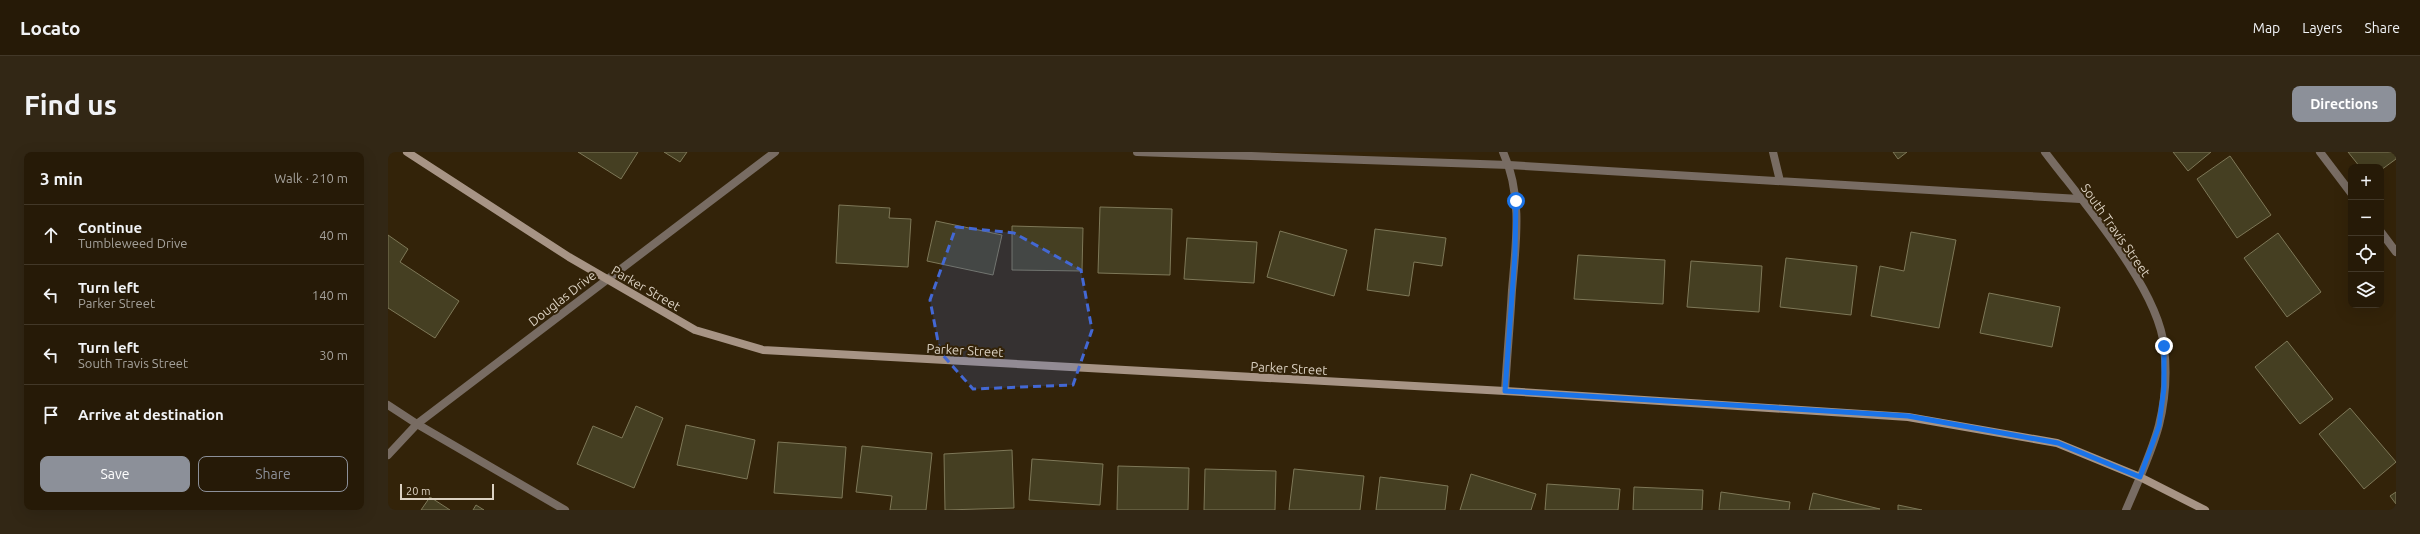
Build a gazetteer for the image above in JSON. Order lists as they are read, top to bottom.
{
  "streets": {
    "main road": ["Parker Street"],
    "street": ["South Travis Street", "Douglas Drive"]
  },
  "crossings": [
    ["South Travis Street", "Parker Street"],
    ["Parker Street", "Douglas Drive"]
  ],
  "scale_bar": "20 m",
  "page": {
    "header": "Locato",
    "nav": ["Map", "Layers", "Share"],
    "buttons": [
      "Directions",
      ["Save", "Share"]
    ],
    "title": "Find us",
    "heading": ["3 min", "Walk · 210 m"],
    "map_buttons": ["+", "−"],
    "list": [
      ["Continue", "Tumbleweed Drive", "40 m"],
      ["Turn left", "Parker Street", "140 m"],
      ["Turn left", "South Travis Street", "30 m"],
      "Arrive at destination"
    ],
    "scale": "20 m"
  }
}
